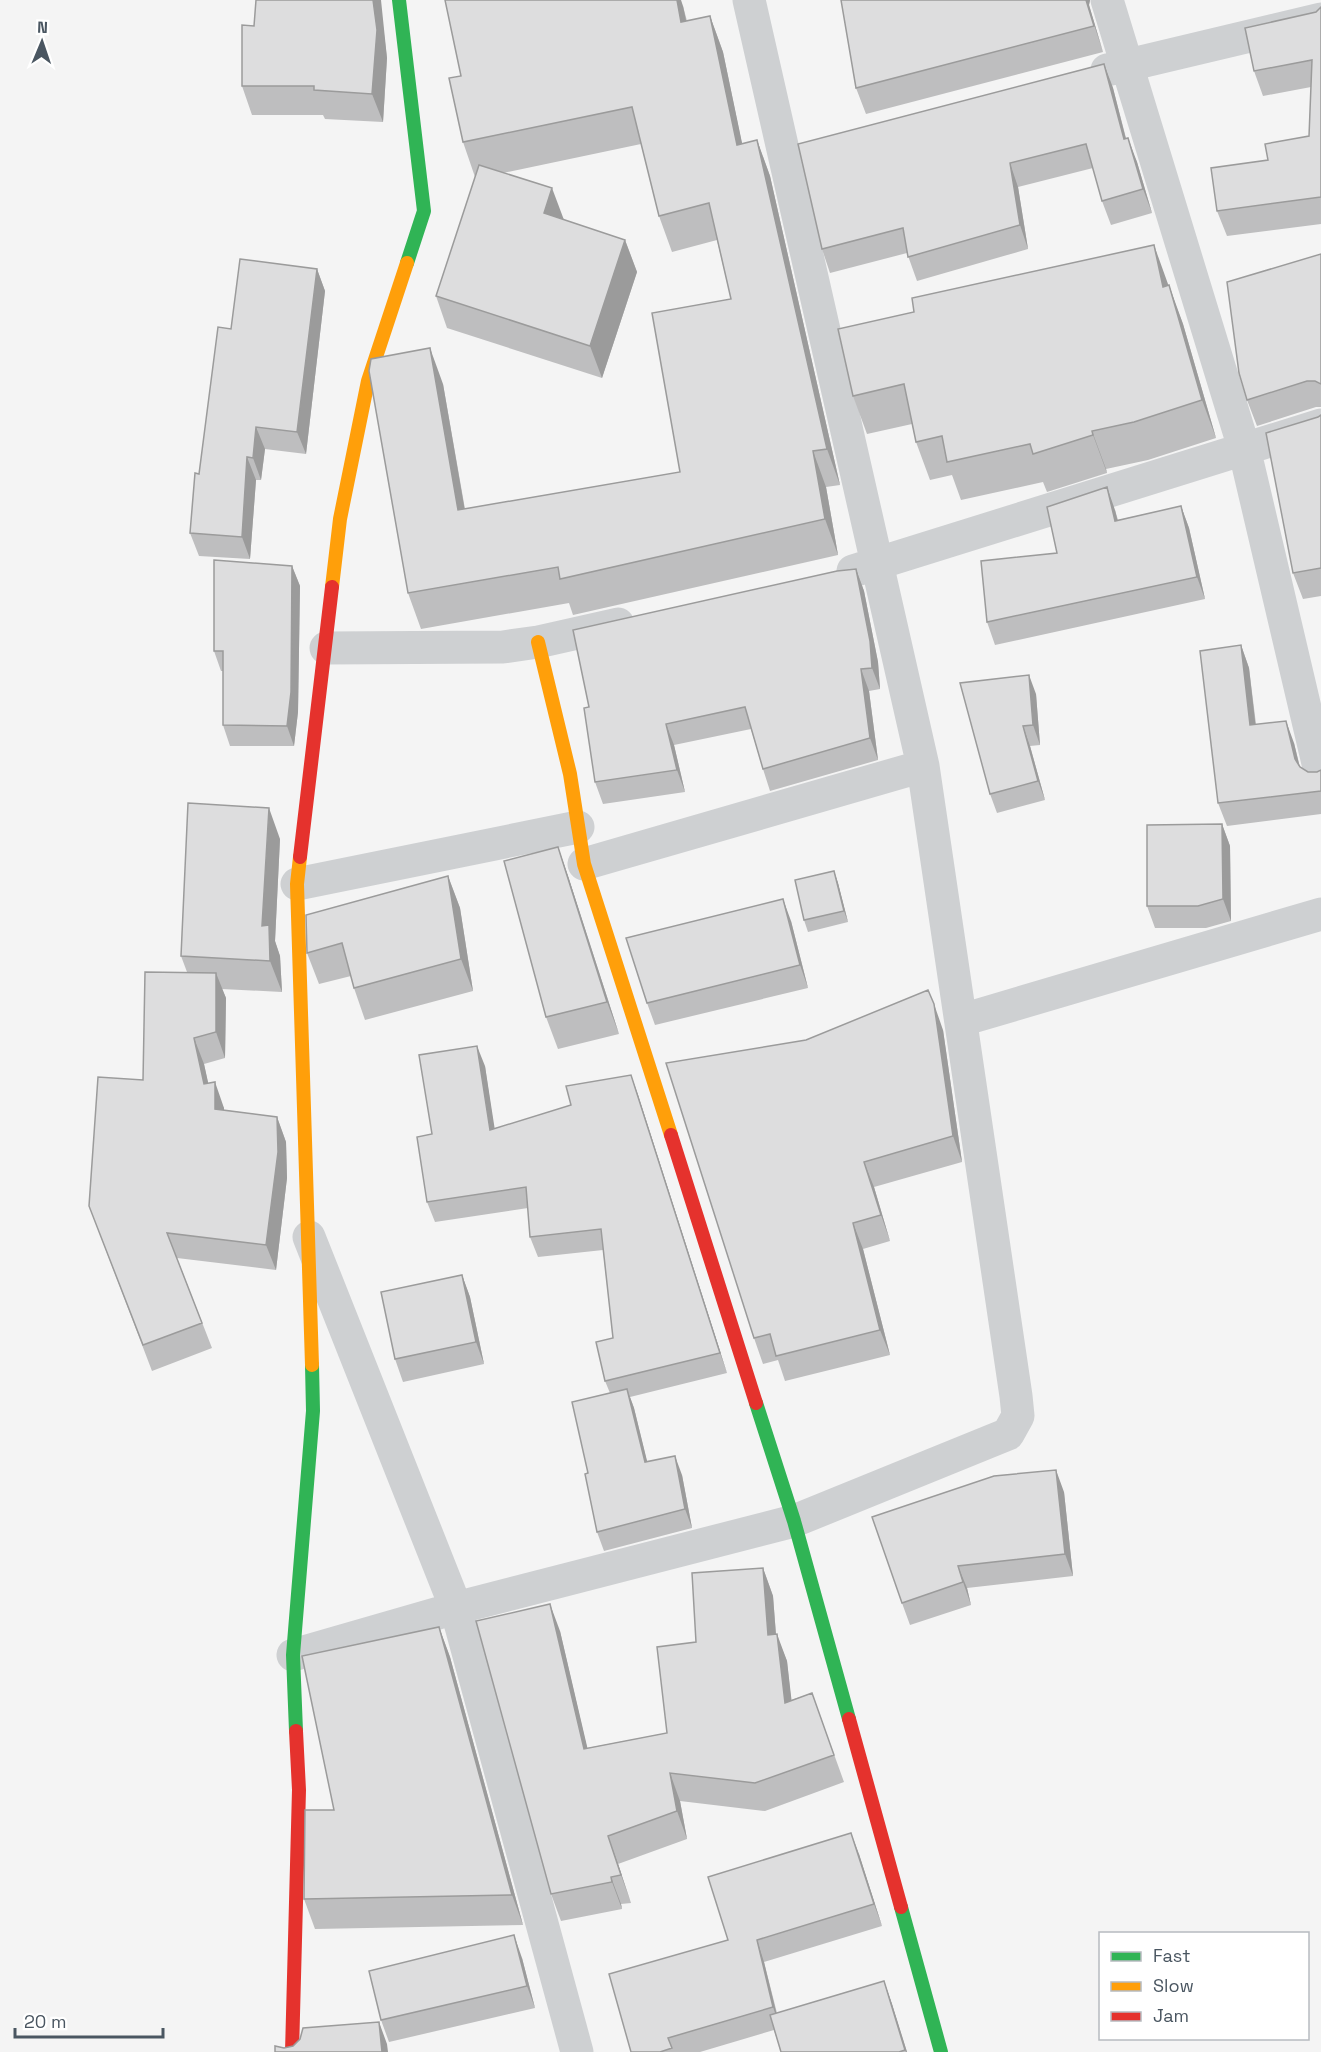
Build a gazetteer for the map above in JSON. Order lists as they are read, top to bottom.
{
  "legend": ["Fast", "Slow", "Jam"],
  "scale_bar": "20 m",
  "north": "top"
}
